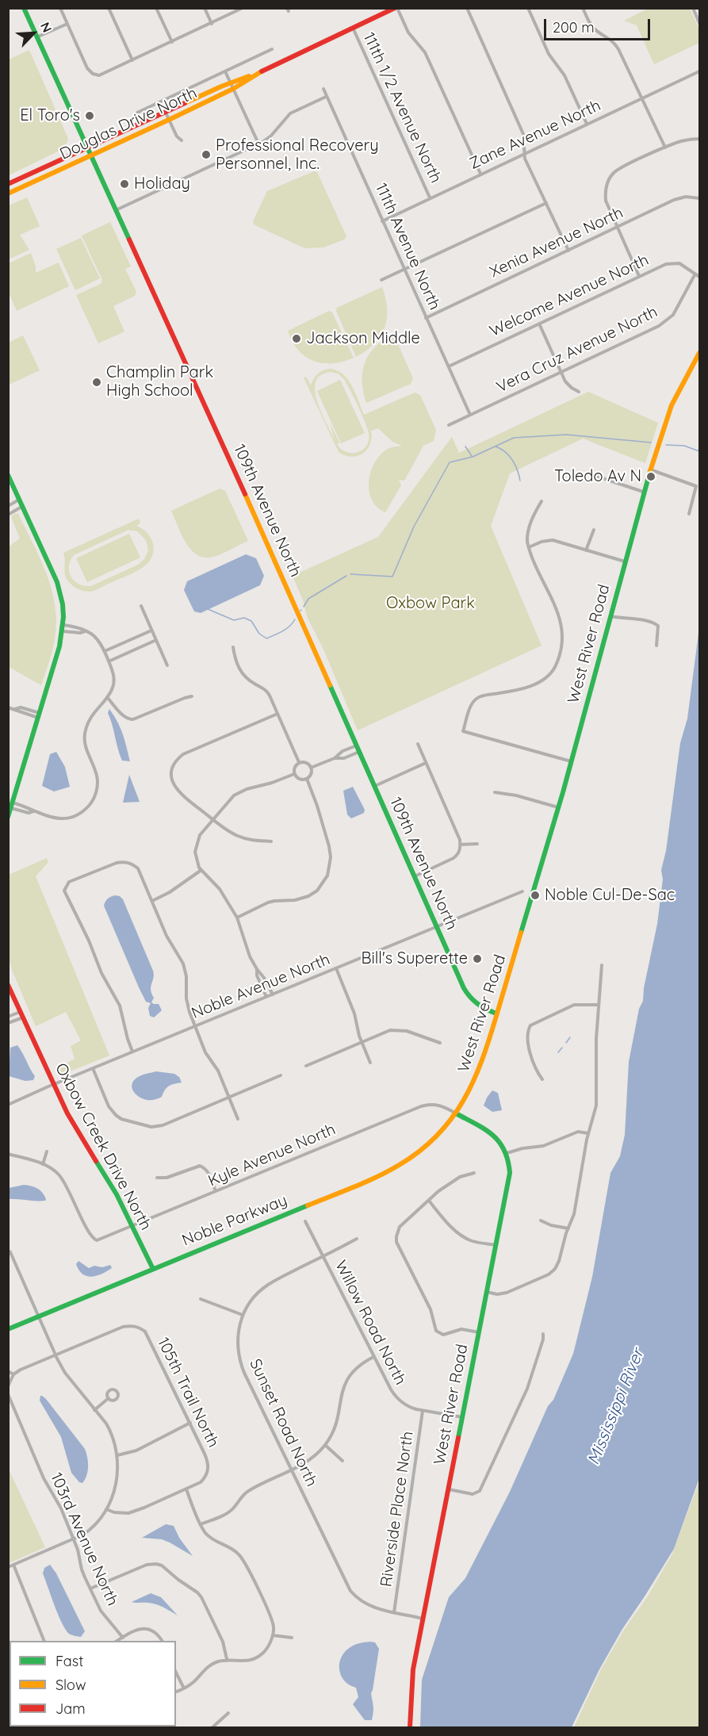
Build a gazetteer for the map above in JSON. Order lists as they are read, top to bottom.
{
  "streets": {
    "street": [
      "111th 1/2 Avenue North",
      "Douglas Drive North",
      "Zane Avenue North",
      "Xenia Avenue North",
      "111th Avenue North",
      "Welcome Avenue North",
      "Vera Cruz Avenue North",
      "109th Avenue North",
      "West River Road",
      "Noble Avenue North",
      "Oxbow Creek Drive North",
      "Kyle Avenue North",
      "Noble Parkway",
      "Willow Road North",
      "105th Trail North",
      "Sunset Road North",
      "Riverside Place North",
      "103rd Avenue North"
    ]
  },
  "crossings": [
    ["111th 1/2 Avenue North", "Douglas Drive North"],
    ["111th 1/2 Avenue North", "Zane Avenue North"],
    ["Douglas Drive North", "109th Avenue North"],
    ["Zane Avenue North", "111th Avenue North"],
    ["Xenia Avenue North", "111th Avenue North"],
    ["111th Avenue North", "Welcome Avenue North"],
    ["111th Avenue North", "Vera Cruz Avenue North"],
    ["Welcome Avenue North", "Vera Cruz Avenue North"],
    ["109th Avenue North", "West River Road"],
    ["109th Avenue North", "Noble Avenue North"],
    ["West River Road", "Kyle Avenue North"],
    ["West River Road", "Noble Parkway"],
    ["West River Road", "Willow Road North"],
    ["West River Road", "Sunset Road North"],
    ["Noble Avenue North", "Oxbow Creek Drive North"],
    ["Oxbow Creek Drive North", "Kyle Avenue North"],
    ["Oxbow Creek Drive North", "Noble Parkway"],
    ["Kyle Avenue North", "Noble Parkway"],
    ["Willow Road North", "Sunset Road North"],
    ["Willow Road North", "Riverside Place North"],
    ["Sunset Road North", "Riverside Place North"]
  ],
  "water": ["Mississippi River"],
  "parks": ["Oxbow Park"],
  "places": [
    "El Toro's",
    "Professional Recovery Personnel, Inc.",
    "Holiday",
    "Jackson Middle",
    "Champlin Park High School",
    "Toledo Av N",
    "Noble Cul-De-Sac",
    "Bill's Superette"
  ],
  "legend": ["Fast", "Slow", "Jam"],
  "scale_bar": "200 m",
  "north": "top right"
}
